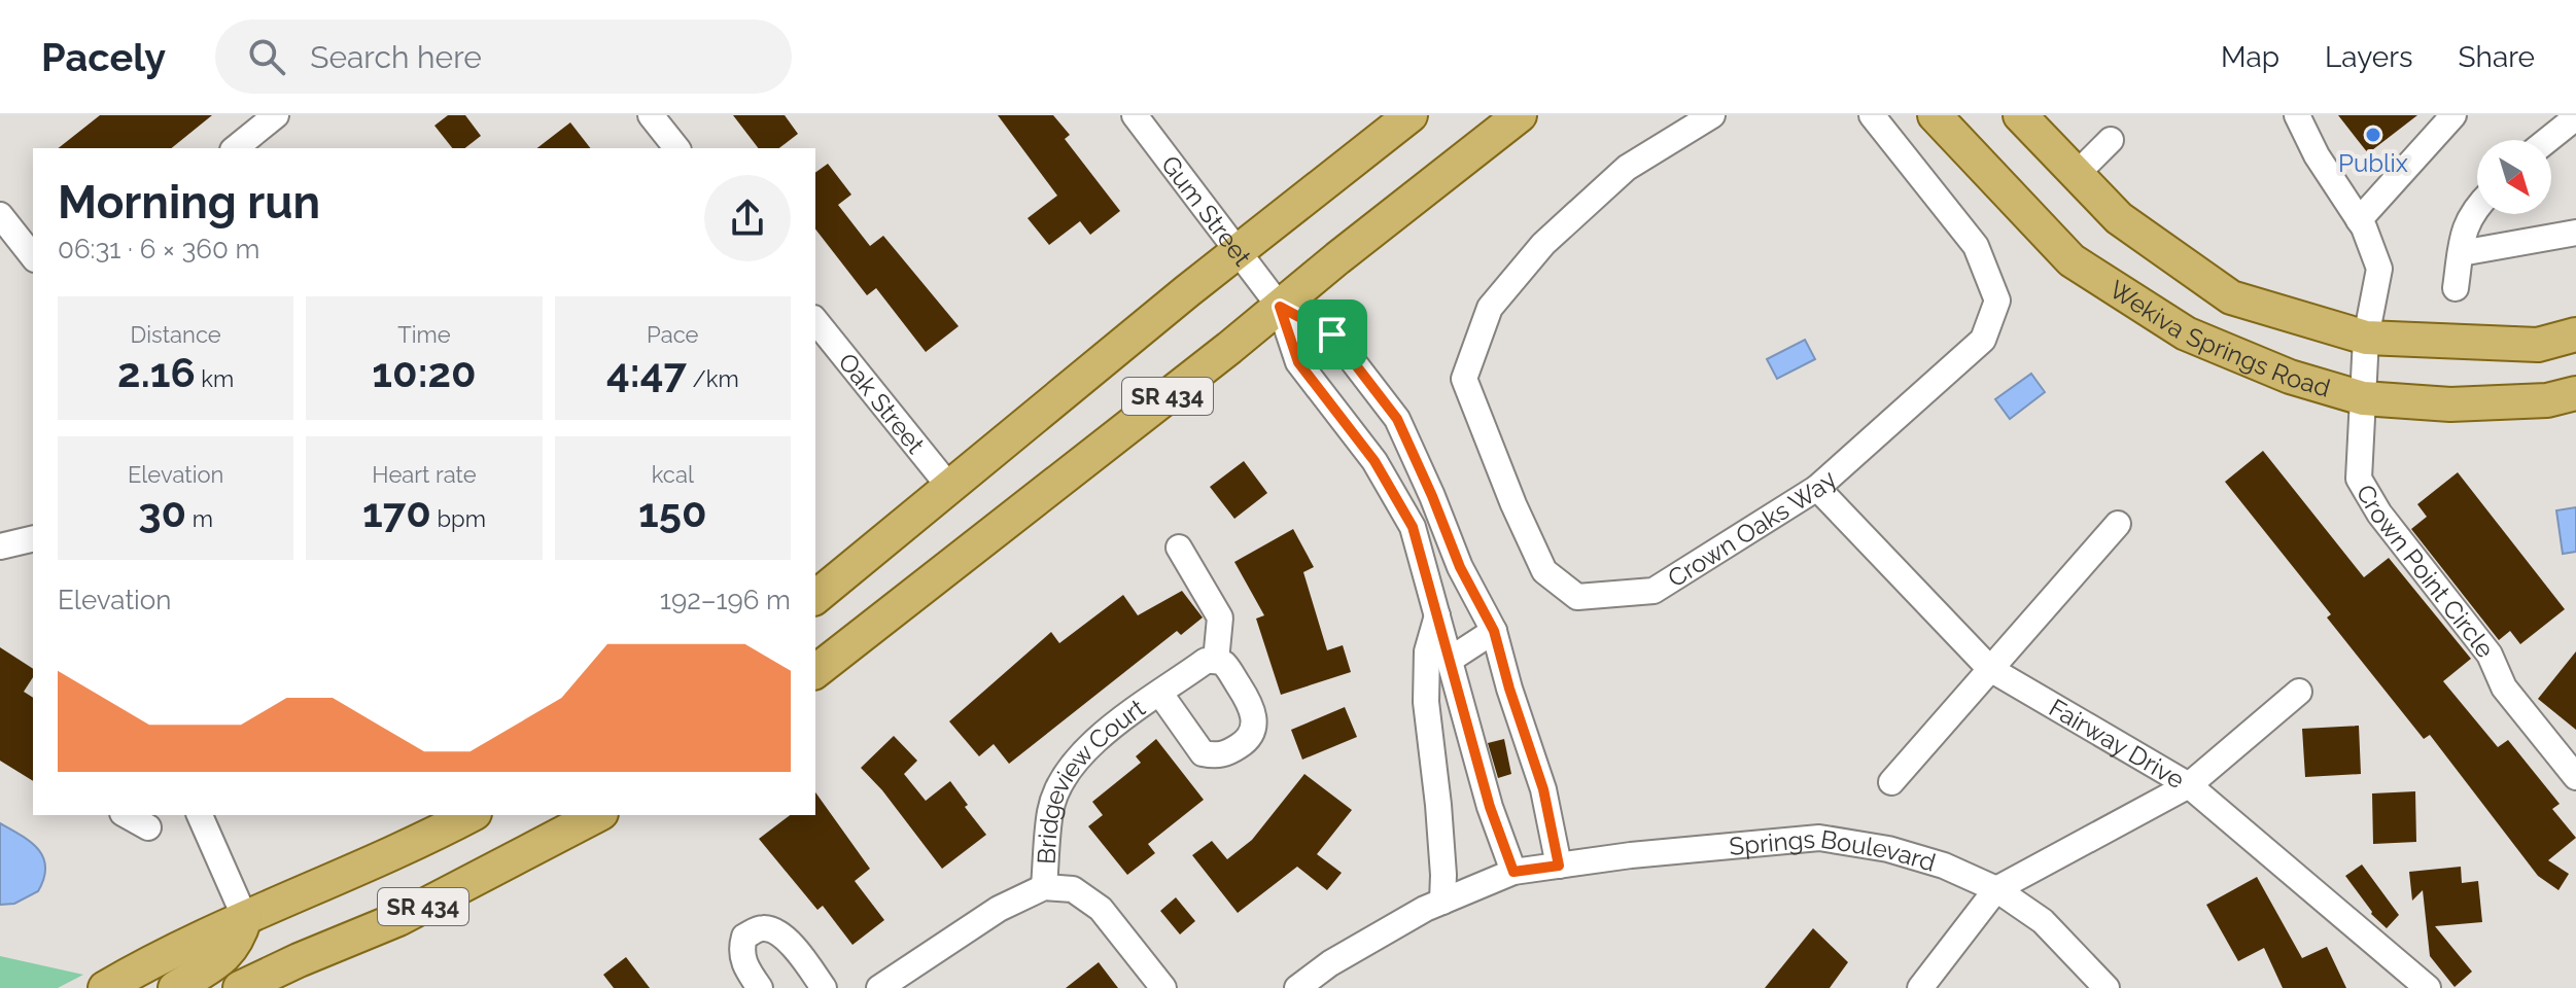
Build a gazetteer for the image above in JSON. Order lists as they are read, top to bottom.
{
  "streets": {
    "main road": ["Wekiva Springs Road", "SR 434"],
    "street": [
      "Gum Street",
      "Oak Street",
      "Crown Oaks Way",
      "Crown Point Circle",
      "Fairway Drive",
      "Bridgeview Court",
      "Springs Boulevard"
    ]
  },
  "crossings": [
    ["Gum Street", "SR 434"],
    ["Wekiva Springs Road", "Crown Point Circle"],
    ["SR 434", "Oak Street"],
    ["Crown Oaks Way", "Fairway Drive"]
  ],
  "places": ["Publix"],
  "north": "bottom right",
  "page": {
    "header": "Pacely",
    "search": "Search here",
    "nav": ["Map", "Layers", "Share"],
    "heading": ["Morning run", "06:31 · 6 × 360 m"],
    "stats": [
      ["Distance", "2.16 km"],
      ["Time", "10:20"],
      ["Pace", "4:47 /km"],
      ["Elevation", "30 m"],
      ["Heart rate", "170 bpm"],
      ["kcal", "150"]
    ],
    "chart": ["Elevation", "192–196 m"]
  }
}
